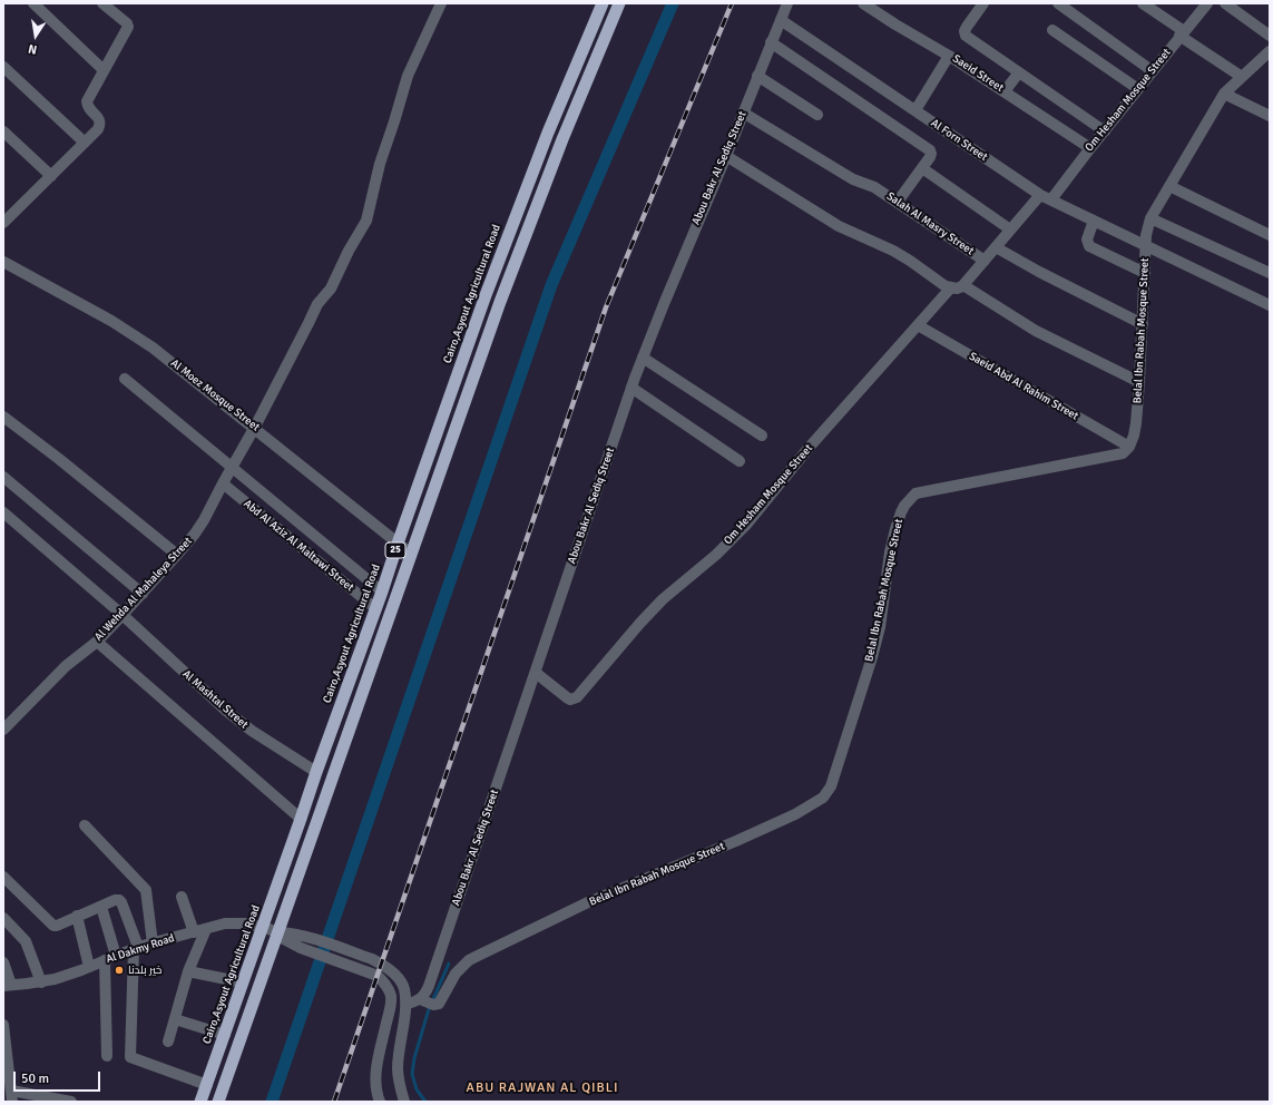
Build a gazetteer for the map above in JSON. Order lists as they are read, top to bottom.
{
  "streets": {
    "highway": ["Cairo,Asyout Agricultural Road", "25"],
    "street": [
      "Saeid Street",
      "Om Hesham Mosque Street",
      "Al Forn Street",
      "Abou Bakr Al Sediq Street",
      "Salah Al Masry Street",
      "Belal Ibn Rabah Mosque Street",
      "Saeid Abd Al Rahim Street",
      "Al Moez Mosque Street",
      "Abd Al Aziz Al Maltawi Street",
      "Al Wehda Al Mahaleya Street",
      "Al Mashtal Street",
      "Al Dakmy Road"
    ]
  },
  "crossings": [
    ["Saeid Street", "Om Hesham Mosque Street"],
    ["Om Hesham Mosque Street", "Al Forn Street"],
    ["Om Hesham Mosque Street", "Abou Bakr Al Sediq Street"],
    ["Om Hesham Mosque Street", "Salah Al Masry Street"],
    ["Om Hesham Mosque Street", "Saeid Abd Al Rahim Street"],
    ["Al Forn Street", "Abou Bakr Al Sediq Street"],
    ["Al Forn Street", "Belal Ibn Rabah Mosque Street"],
    ["Abou Bakr Al Sediq Street", "Salah Al Masry Street"],
    ["Abou Bakr Al Sediq Street", "Belal Ibn Rabah Mosque Street"],
    ["Cairo,Asyout Agricultural Road", "Al Moez Mosque Street"],
    ["Cairo,Asyout Agricultural Road", "Abd Al Aziz Al Maltawi Street"],
    ["Cairo,Asyout Agricultural Road", "Al Mashtal Street"],
    ["Cairo,Asyout Agricultural Road", "Al Dakmy Road"],
    ["Belal Ibn Rabah Mosque Street", "Saeid Abd Al Rahim Street"],
    ["Al Moez Mosque Street", "25"],
    ["Al Moez Mosque Street", "Al Wehda Al Mahaleya Street"],
    ["Abd Al Aziz Al Maltawi Street", "Al Wehda Al Mahaleya Street"],
    ["25", "Al Dakmy Road"],
    ["Al Wehda Al Mahaleya Street", "Al Mashtal Street"]
  ],
  "districts": ["ABU RAJWAN AL QIBLI"],
  "places": ["خير بلدنا"],
  "scale_bar": "50 m",
  "north": "bottom"
}
